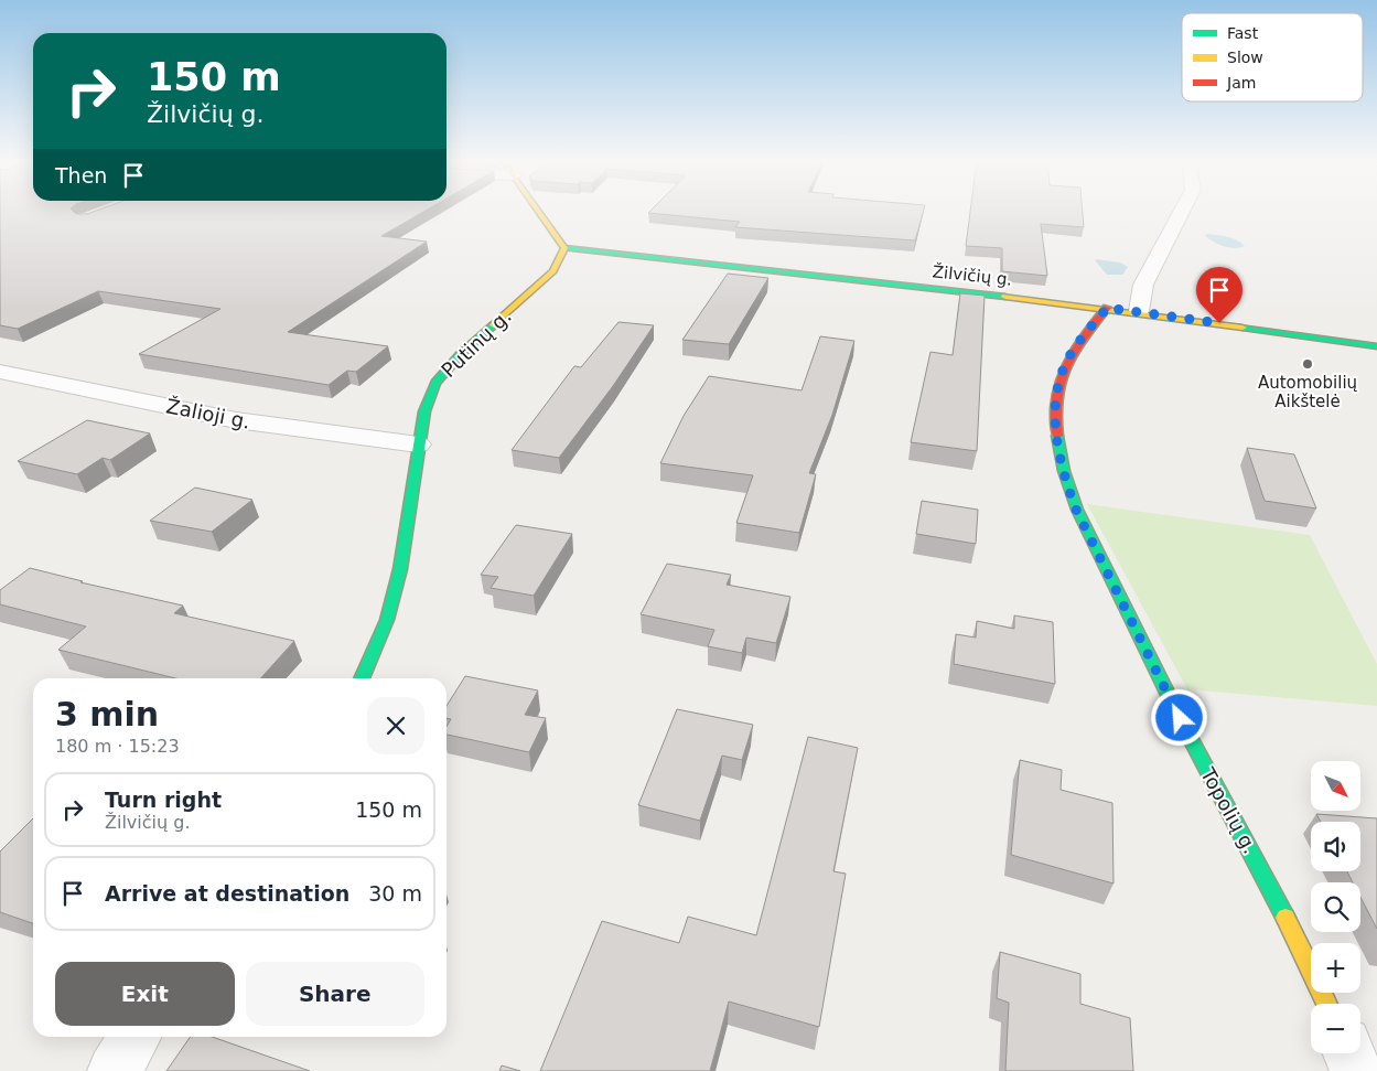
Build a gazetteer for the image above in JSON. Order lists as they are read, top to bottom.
{
  "streets": {
    "street": [
      "Žilvičių g.",
      "Putinų g.",
      "Žalioji g.",
      "Topolių g."
    ]
  },
  "crossings": [
    ["Žilvičių g.", "Putinų g."],
    ["Žilvičių g.", "Topolių g."],
    ["Putinų g.", "Žalioji g."]
  ],
  "places": ["Automobilių Aikštelė"],
  "legend": ["Fast", "Slow", "Jam"],
  "north": "bottom right",
  "page": {
    "turn": ["150 m", "Žilvičių g."],
    "then": "Then",
    "heading": ["3 min", "180 m · 15:23"],
    "map_buttons": ["+", "−"],
    "list": [
      {
        "name": "Turn right",
        "note": "Žilvičių g.",
        "value": "150 m"
      },
      {
        "name": "Arrive at destination",
        "value": "30 m"
      }
    ],
    "buttons": ["Exit", "Share"]
  }
}
